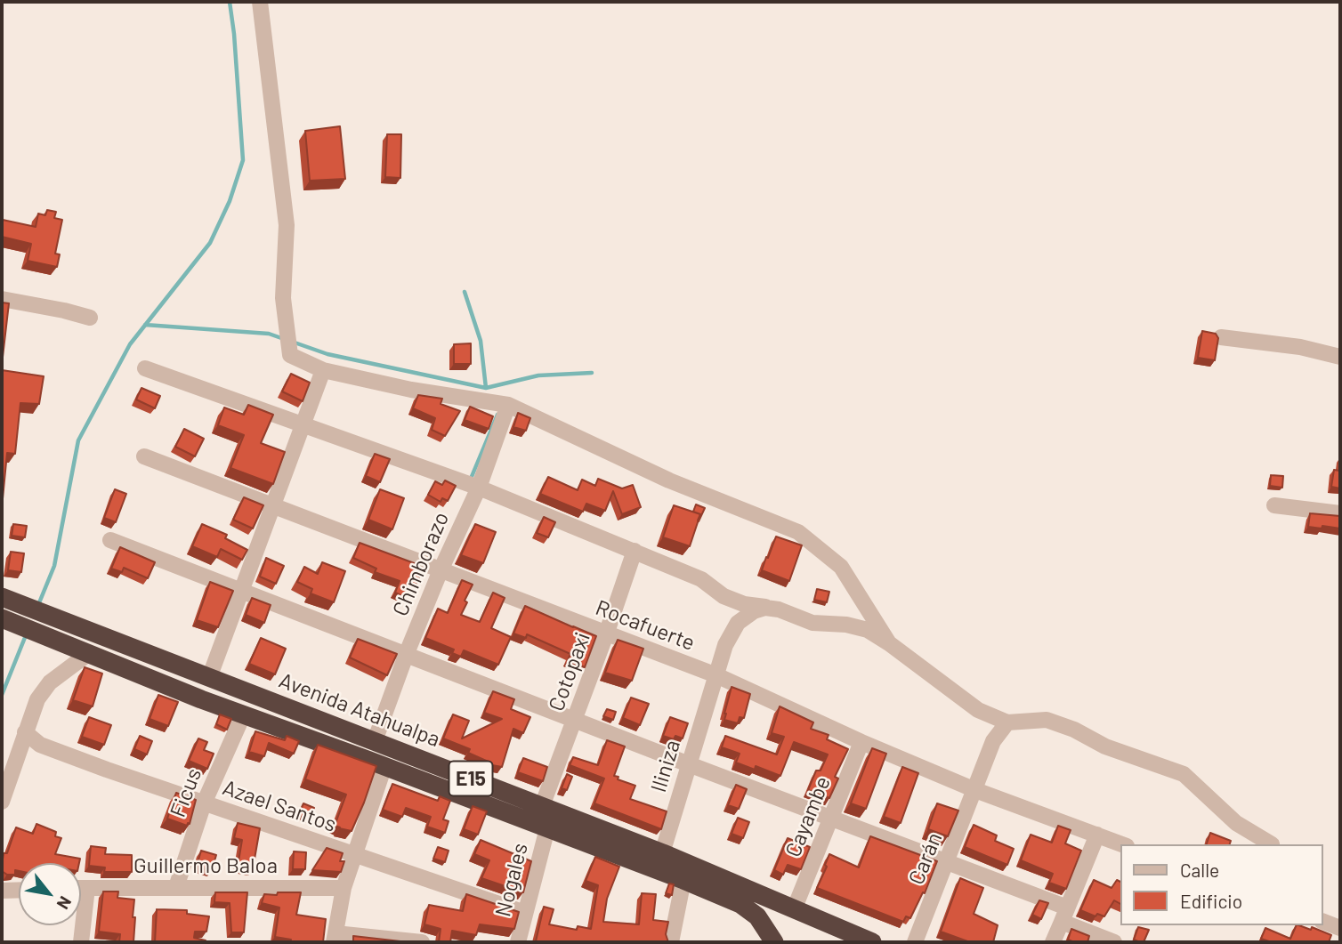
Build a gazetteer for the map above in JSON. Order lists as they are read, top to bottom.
{
  "streets": {
    "highway": ["Avenida Atahualpa", "E15"],
    "street": [
      "Chimborazo",
      "Rocafuerte",
      "Cotopaxi",
      "Iliniza",
      "Ficus",
      "Azael Santos",
      "Cayambe",
      "Carán",
      "Guillermo Baloa",
      "Nogales"
    ]
  },
  "crossings": [
    ["Chimborazo", "Rocafuerte"],
    ["Chimborazo", "Avenida Atahualpa"],
    ["Rocafuerte", "Cotopaxi"],
    ["Rocafuerte", "Iliniza"],
    ["Rocafuerte", "Cayambe"],
    ["Rocafuerte", "Carán"],
    ["Cotopaxi", "Avenida Atahualpa"],
    ["Avenida Atahualpa", "Iliniza"],
    ["Avenida Atahualpa", "Ficus"],
    ["Avenida Atahualpa", "Cayambe"],
    ["Avenida Atahualpa", "Nogales"],
    ["Ficus", "Azael Santos"],
    ["Ficus", "Guillermo Baloa"],
    ["Azael Santos", "Nogales"]
  ],
  "legend": ["Calle", "Edificio"],
  "north": "bottom right"
}
